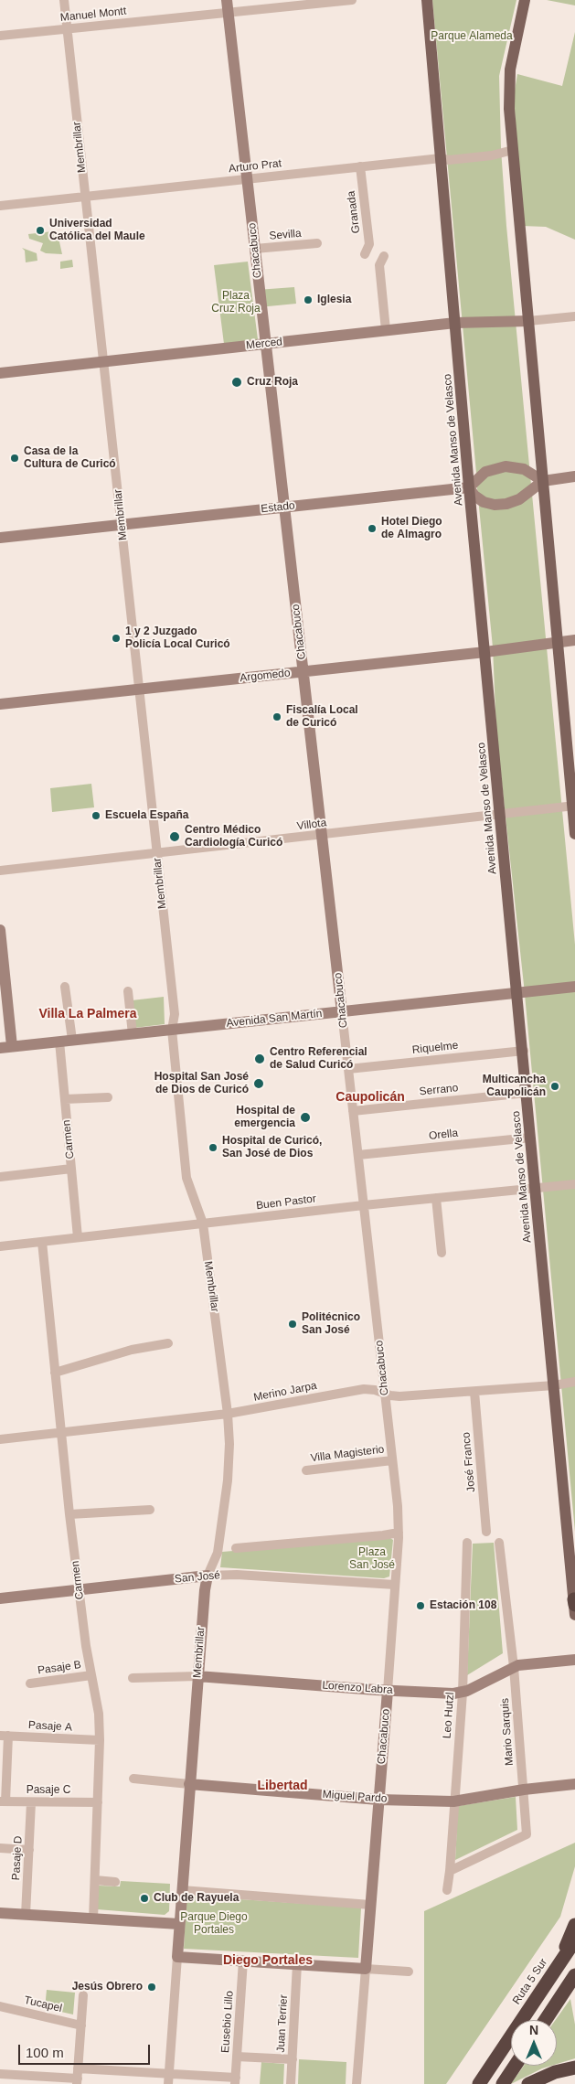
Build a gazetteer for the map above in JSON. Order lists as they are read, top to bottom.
{
  "streets": {
    "highway": ["Ruta 5 Sur"],
    "main road": ["Avenida Manso de Velasco"],
    "street": [
      "Manuel Montt",
      "Membrillar",
      "Arturo Prat",
      "Granada",
      "Sevilla",
      "Chacabuco",
      "Merced",
      "Estado",
      "Argomedo",
      "Villota",
      "Avenida San Martín",
      "Riquelme",
      "Serrano",
      "Orella",
      "Carmen",
      "Buen Pastor",
      "Merino Jarpa",
      "Villa Magisterio",
      "José Franco",
      "San José",
      "Pasaje B",
      "Lorenzo Labra",
      "Leo Hutzl",
      "Pasaje A",
      "Mario Sarquis",
      "Pasaje C",
      "Miguel Pardo",
      "Pasaje D",
      "Tucapel",
      "Eusebio Lillo",
      "Juan Terrier"
    ]
  },
  "crossings": [
    ["Manuel Montt", "Membrillar"],
    ["Manuel Montt", "Chacabuco"],
    ["Membrillar", "Arturo Prat"],
    ["Membrillar", "Merced"],
    ["Membrillar", "Estado"],
    ["Membrillar", "Argomedo"],
    ["Membrillar", "Villota"],
    ["Membrillar", "Avenida San Martín"],
    ["Membrillar", "Buen Pastor"],
    ["Membrillar", "Merino Jarpa"],
    ["Membrillar", "San José"],
    ["Membrillar", "Lorenzo Labra"],
    ["Membrillar", "Miguel Pardo"],
    ["Arturo Prat", "Granada"],
    ["Arturo Prat", "Chacabuco"],
    ["Arturo Prat", "Avenida Manso de Velasco"],
    ["Sevilla", "Chacabuco"],
    ["Chacabuco", "Merced"],
    ["Chacabuco", "Estado"],
    ["Chacabuco", "Argomedo"],
    ["Chacabuco", "Villota"],
    ["Chacabuco", "Avenida San Martín"],
    ["Chacabuco", "Riquelme"],
    ["Chacabuco", "Serrano"],
    ["Chacabuco", "Orella"],
    ["Chacabuco", "Buen Pastor"],
    ["Chacabuco", "Merino Jarpa"],
    ["Chacabuco", "Villa Magisterio"],
    ["Chacabuco", "San José"],
    ["Chacabuco", "Lorenzo Labra"],
    ["Chacabuco", "Miguel Pardo"],
    ["Merced", "Avenida Manso de Velasco"],
    ["Avenida Manso de Velasco", "Estado"],
    ["Avenida Manso de Velasco", "Argomedo"],
    ["Avenida Manso de Velasco", "Villota"],
    ["Avenida Manso de Velasco", "Avenida San Martín"],
    ["Avenida Manso de Velasco", "Riquelme"],
    ["Avenida Manso de Velasco", "Serrano"],
    ["Avenida Manso de Velasco", "Orella"],
    ["Avenida Manso de Velasco", "Buen Pastor"],
    ["Avenida Manso de Velasco", "Merino Jarpa"],
    ["Avenida San Martín", "Carmen"],
    ["Carmen", "Buen Pastor"],
    ["Carmen", "Merino Jarpa"],
    ["Carmen", "San José"],
    ["Carmen", "Pasaje B"],
    ["Carmen", "Pasaje A"],
    ["Carmen", "Pasaje C"],
    ["Merino Jarpa", "José Franco"],
    ["Lorenzo Labra", "Leo Hutzl"],
    ["Lorenzo Labra", "Mario Sarquis"],
    ["Leo Hutzl", "Mario Sarquis"],
    ["Leo Hutzl", "Miguel Pardo"],
    ["Mario Sarquis", "Miguel Pardo"],
    ["Pasaje C", "Pasaje D"]
  ],
  "districts": [
    "Villa La Palmera",
    "Caupolicán",
    "Libertad",
    "Diego Portales"
  ],
  "parks": [
    "Parque Alameda",
    "Plaza Cruz Roja",
    "Plaza San José",
    "Parque Diego Portales"
  ],
  "places": [
    "Universidad Católica del Maule",
    "Iglesia",
    "Cruz Roja",
    "Casa de la Cultura de Curicó",
    "Hotel Diego de Almagro",
    "1 y 2 Juzgado Policía Local Curicó",
    "Fiscalía Local de Curicó",
    "Escuela España",
    "Centro Médico Cardiología Curicó",
    "Centro Referencial de Salud Curicó",
    "Hospital San José de Dios de Curicó",
    "Multicancha Caupolicán",
    "Hospital de emergencia",
    "Hospital de Curicó, San José de Dios",
    "Politécnico San José",
    "Estación 108",
    "Club de Rayuela",
    "Jesús Obrero"
  ],
  "scale_bar": "100 m",
  "north": "top"
}
